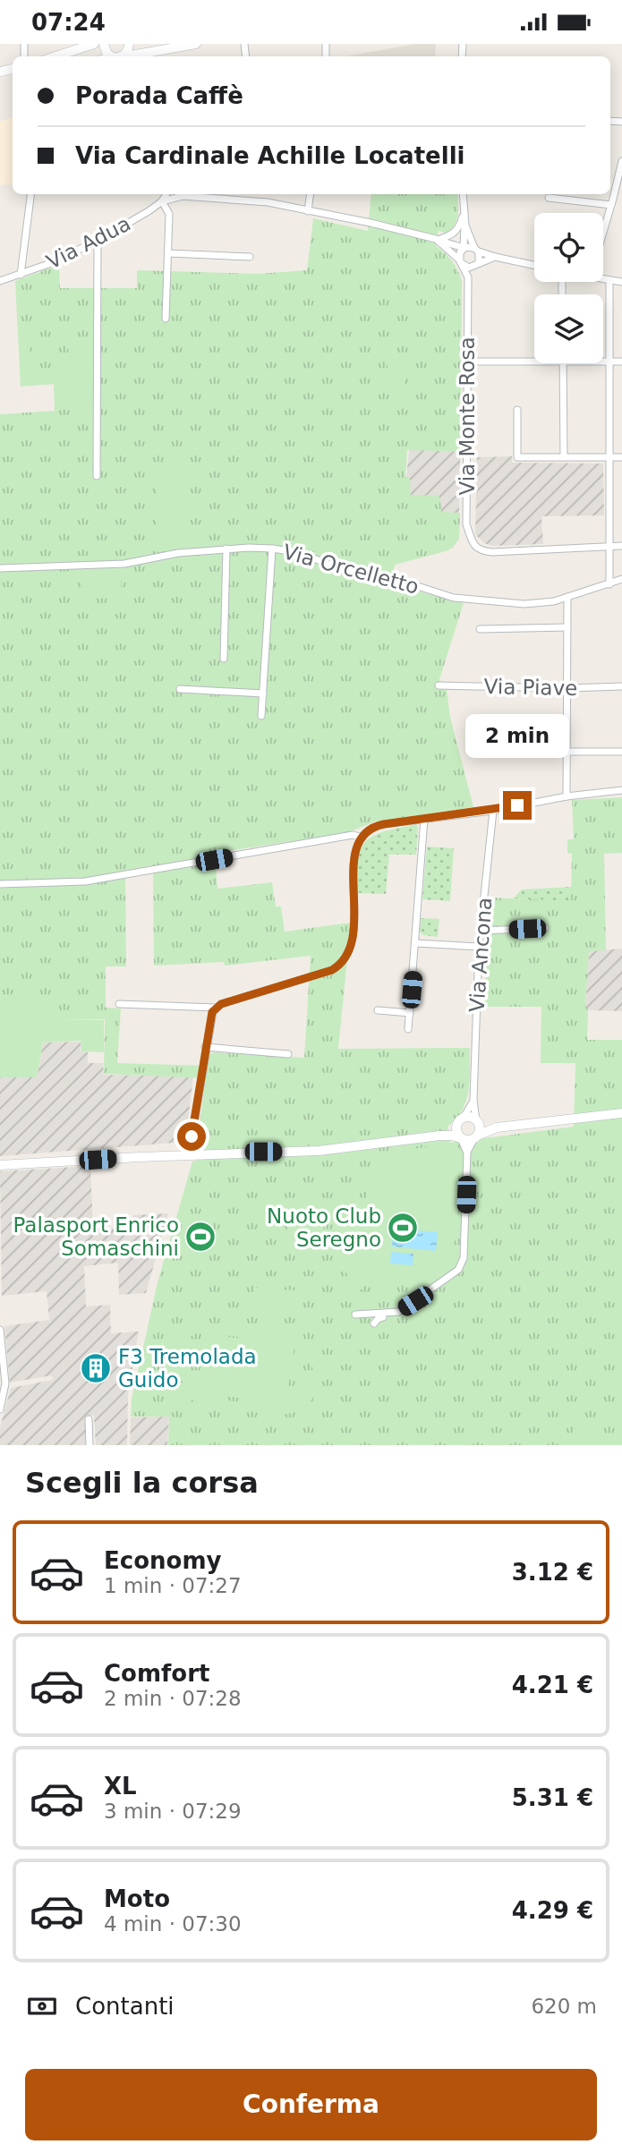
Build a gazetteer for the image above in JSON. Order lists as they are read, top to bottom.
{
  "streets": {
    "street": [
      "Via Adua",
      "Via Monte Rosa",
      "Via Orcelletto",
      "Via Piave",
      "Via Ancona"
    ]
  },
  "places": {
    "sports": ["Nuoto Club Seregno", "Palasport Enrico Somaschini"],
    "building": ["F3 Tremolada Guido"]
  },
  "page": {
    "status": "07:24",
    "banner": ["Porada Caffè", "Via Cardinale Achille Locatelli"],
    "bubble": "2 min",
    "heading": "Scegli la corsa",
    "list": [
      {
        "name": "Economy",
        "note": "1 min · 07:27",
        "value": "3.12 €"
      },
      {
        "name": "Comfort",
        "note": "2 min · 07:28",
        "value": "4.21 €"
      },
      {
        "name": "XL",
        "note": "3 min · 07:29",
        "value": "5.31 €"
      },
      {
        "name": "Moto",
        "note": "4 min · 07:30",
        "value": "4.29 €"
      }
    ],
    "pay": ["Contanti", "620 m"],
    "buttons": "Conferma"
  }
}
